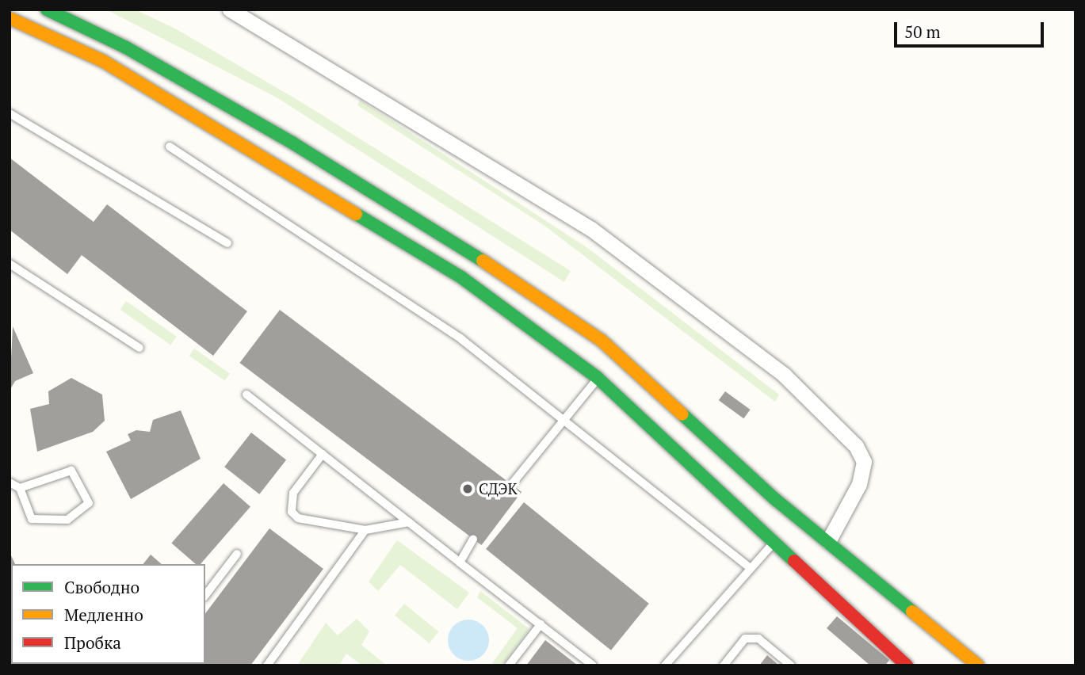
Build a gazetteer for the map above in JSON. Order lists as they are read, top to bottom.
{
  "places": ["СДЭК"],
  "legend": ["Свободно", "Медленно", "Пробка"],
  "scale_bar": "50 m"
}
